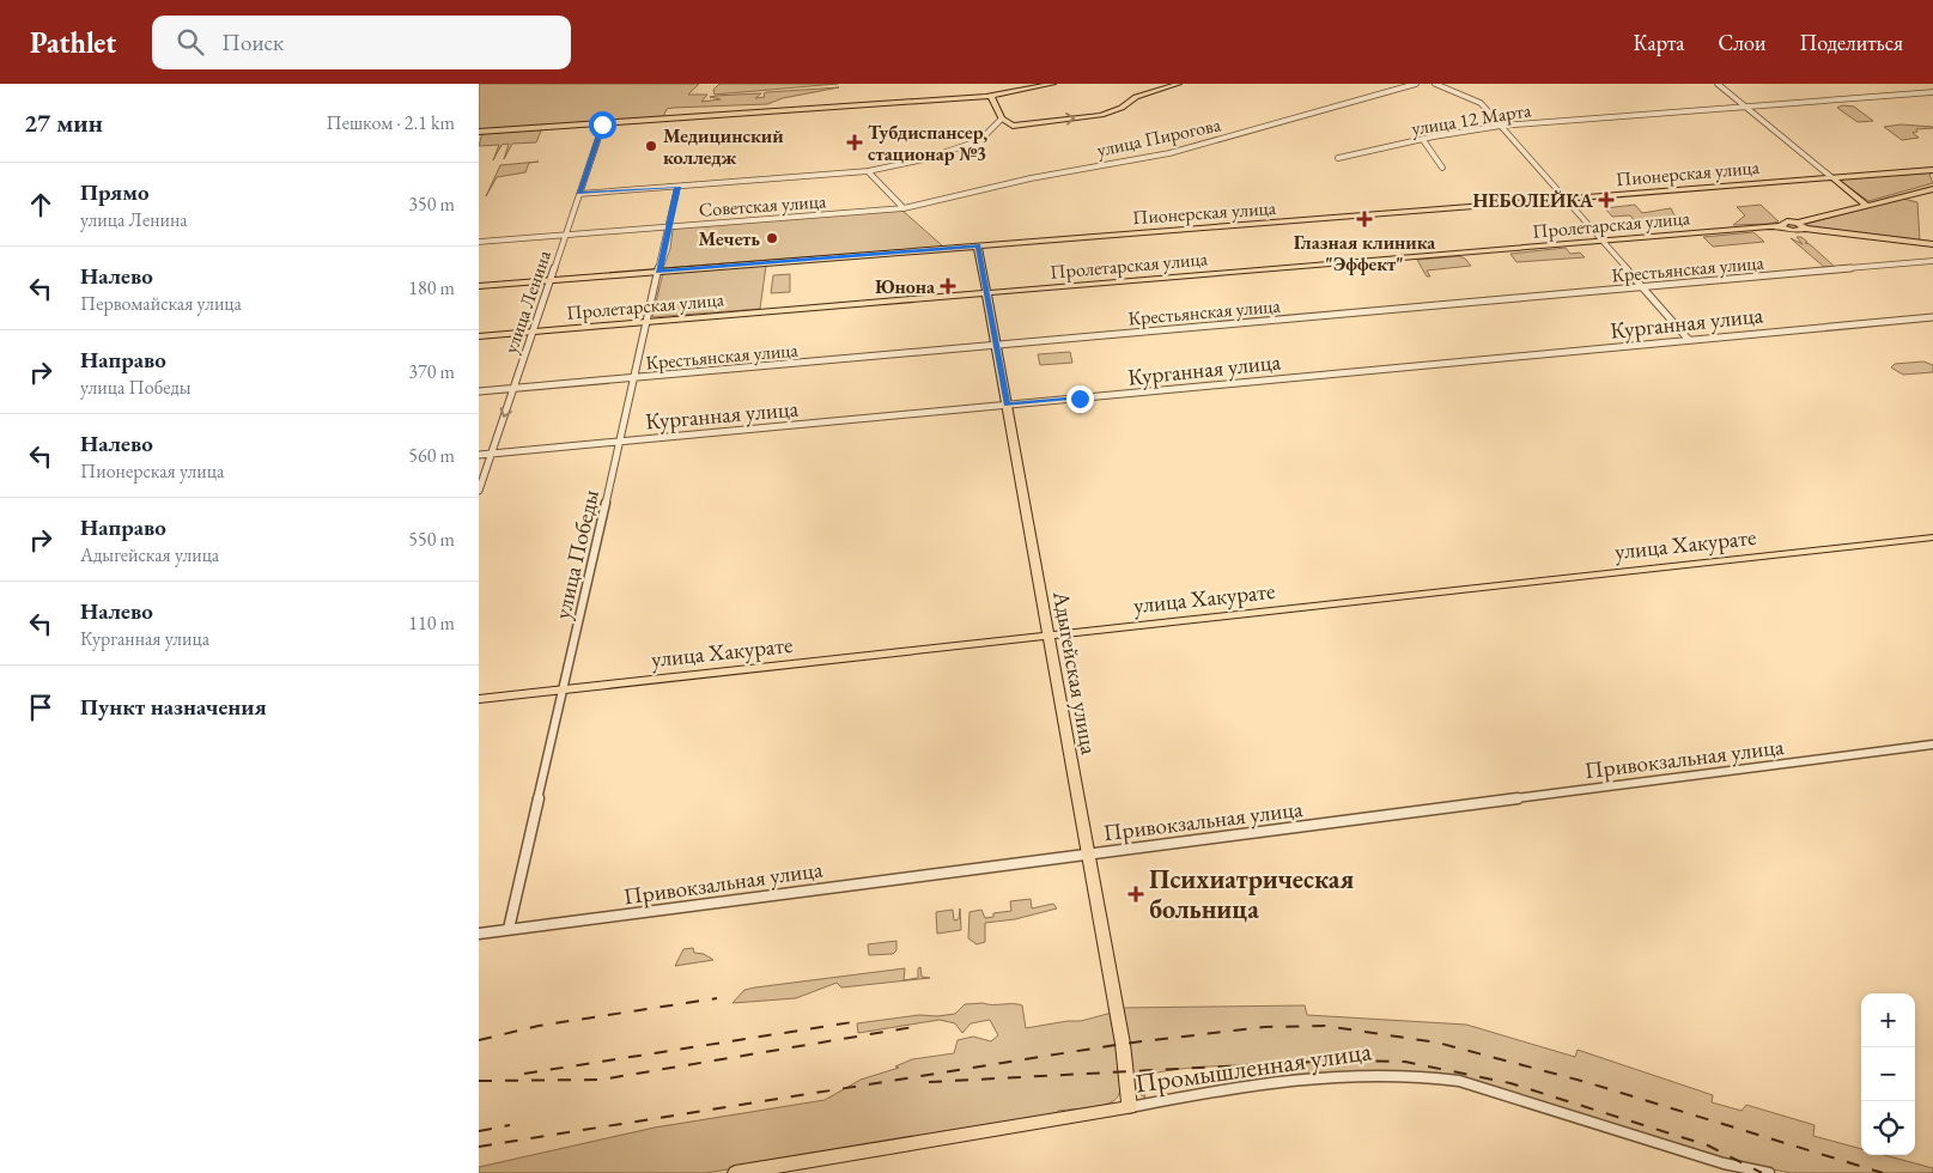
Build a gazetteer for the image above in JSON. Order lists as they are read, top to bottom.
{
  "streets": {
    "main road": [
      "Пионерская улица",
      "Пролетарская улица",
      "улица Хакурате",
      "Адыгейская улица",
      "Промышленная улица"
    ],
    "street": [
      "улица 12 Марта",
      "улица Пирогова",
      "Советская улица",
      "Крестьянская улица",
      "улица Ленина",
      "Курганная улица",
      "улица Победы",
      "Привокзальная улица"
    ]
  },
  "crossings": [
    ["улица Пирогова", "Советская улица"],
    ["Пионерская улица", "улица Ленина"],
    ["Пионерская улица", "улица Победы"],
    ["Пионерская улица", "Адыгейская улица"],
    ["Советская улица", "улица Ленина"],
    ["Советская улица", "улица Победы"],
    ["Пролетарская улица", "улица Ленина"],
    ["Пролетарская улица", "улица Победы"],
    ["Пролетарская улица", "Адыгейская улица"],
    ["Крестьянская улица", "улица Ленина"],
    ["Крестьянская улица", "улица Победы"],
    ["Крестьянская улица", "Адыгейская улица"],
    ["улица Ленина", "Курганная улица"],
    ["Курганная улица", "улица Победы"],
    ["Курганная улица", "Адыгейская улица"],
    ["улица Хакурате", "улица Победы"],
    ["улица Хакурате", "Адыгейская улица"],
    ["улица Победы", "Привокзальная улица"],
    ["Адыгейская улица", "Привокзальная улица"],
    ["Адыгейская улица", "Промышленная улица"]
  ],
  "places": {
    "health": [
      "Тубдиспансер, стационар №3",
      "НЕБОЛЕЙКА",
      "Глазная клиника \"Эффект\"",
      "Юнона",
      "Психиатрическая больница"
    ],
    "other": ["Медицинский колледж", "Мечеть"]
  },
  "page": {
    "header": "Pathlet",
    "search": "Поиск",
    "nav": ["Карта", "Слои", "Поделиться"],
    "heading": ["27 мин", "Пешком · 2.1 km"],
    "list": [
      ["Прямо", "улица Ленина", "350 m"],
      ["Налево", "Первомайская улица", "180 m"],
      ["Направо", "улица Победы", "370 m"],
      ["Налево", "Пионерская улица", "560 m"],
      ["Направо", "Адыгейская улица", "550 m"],
      ["Налево", "Курганная улица", "110 m"],
      "Пункт назначения"
    ],
    "map_buttons": ["+", "−"]
  }
}
